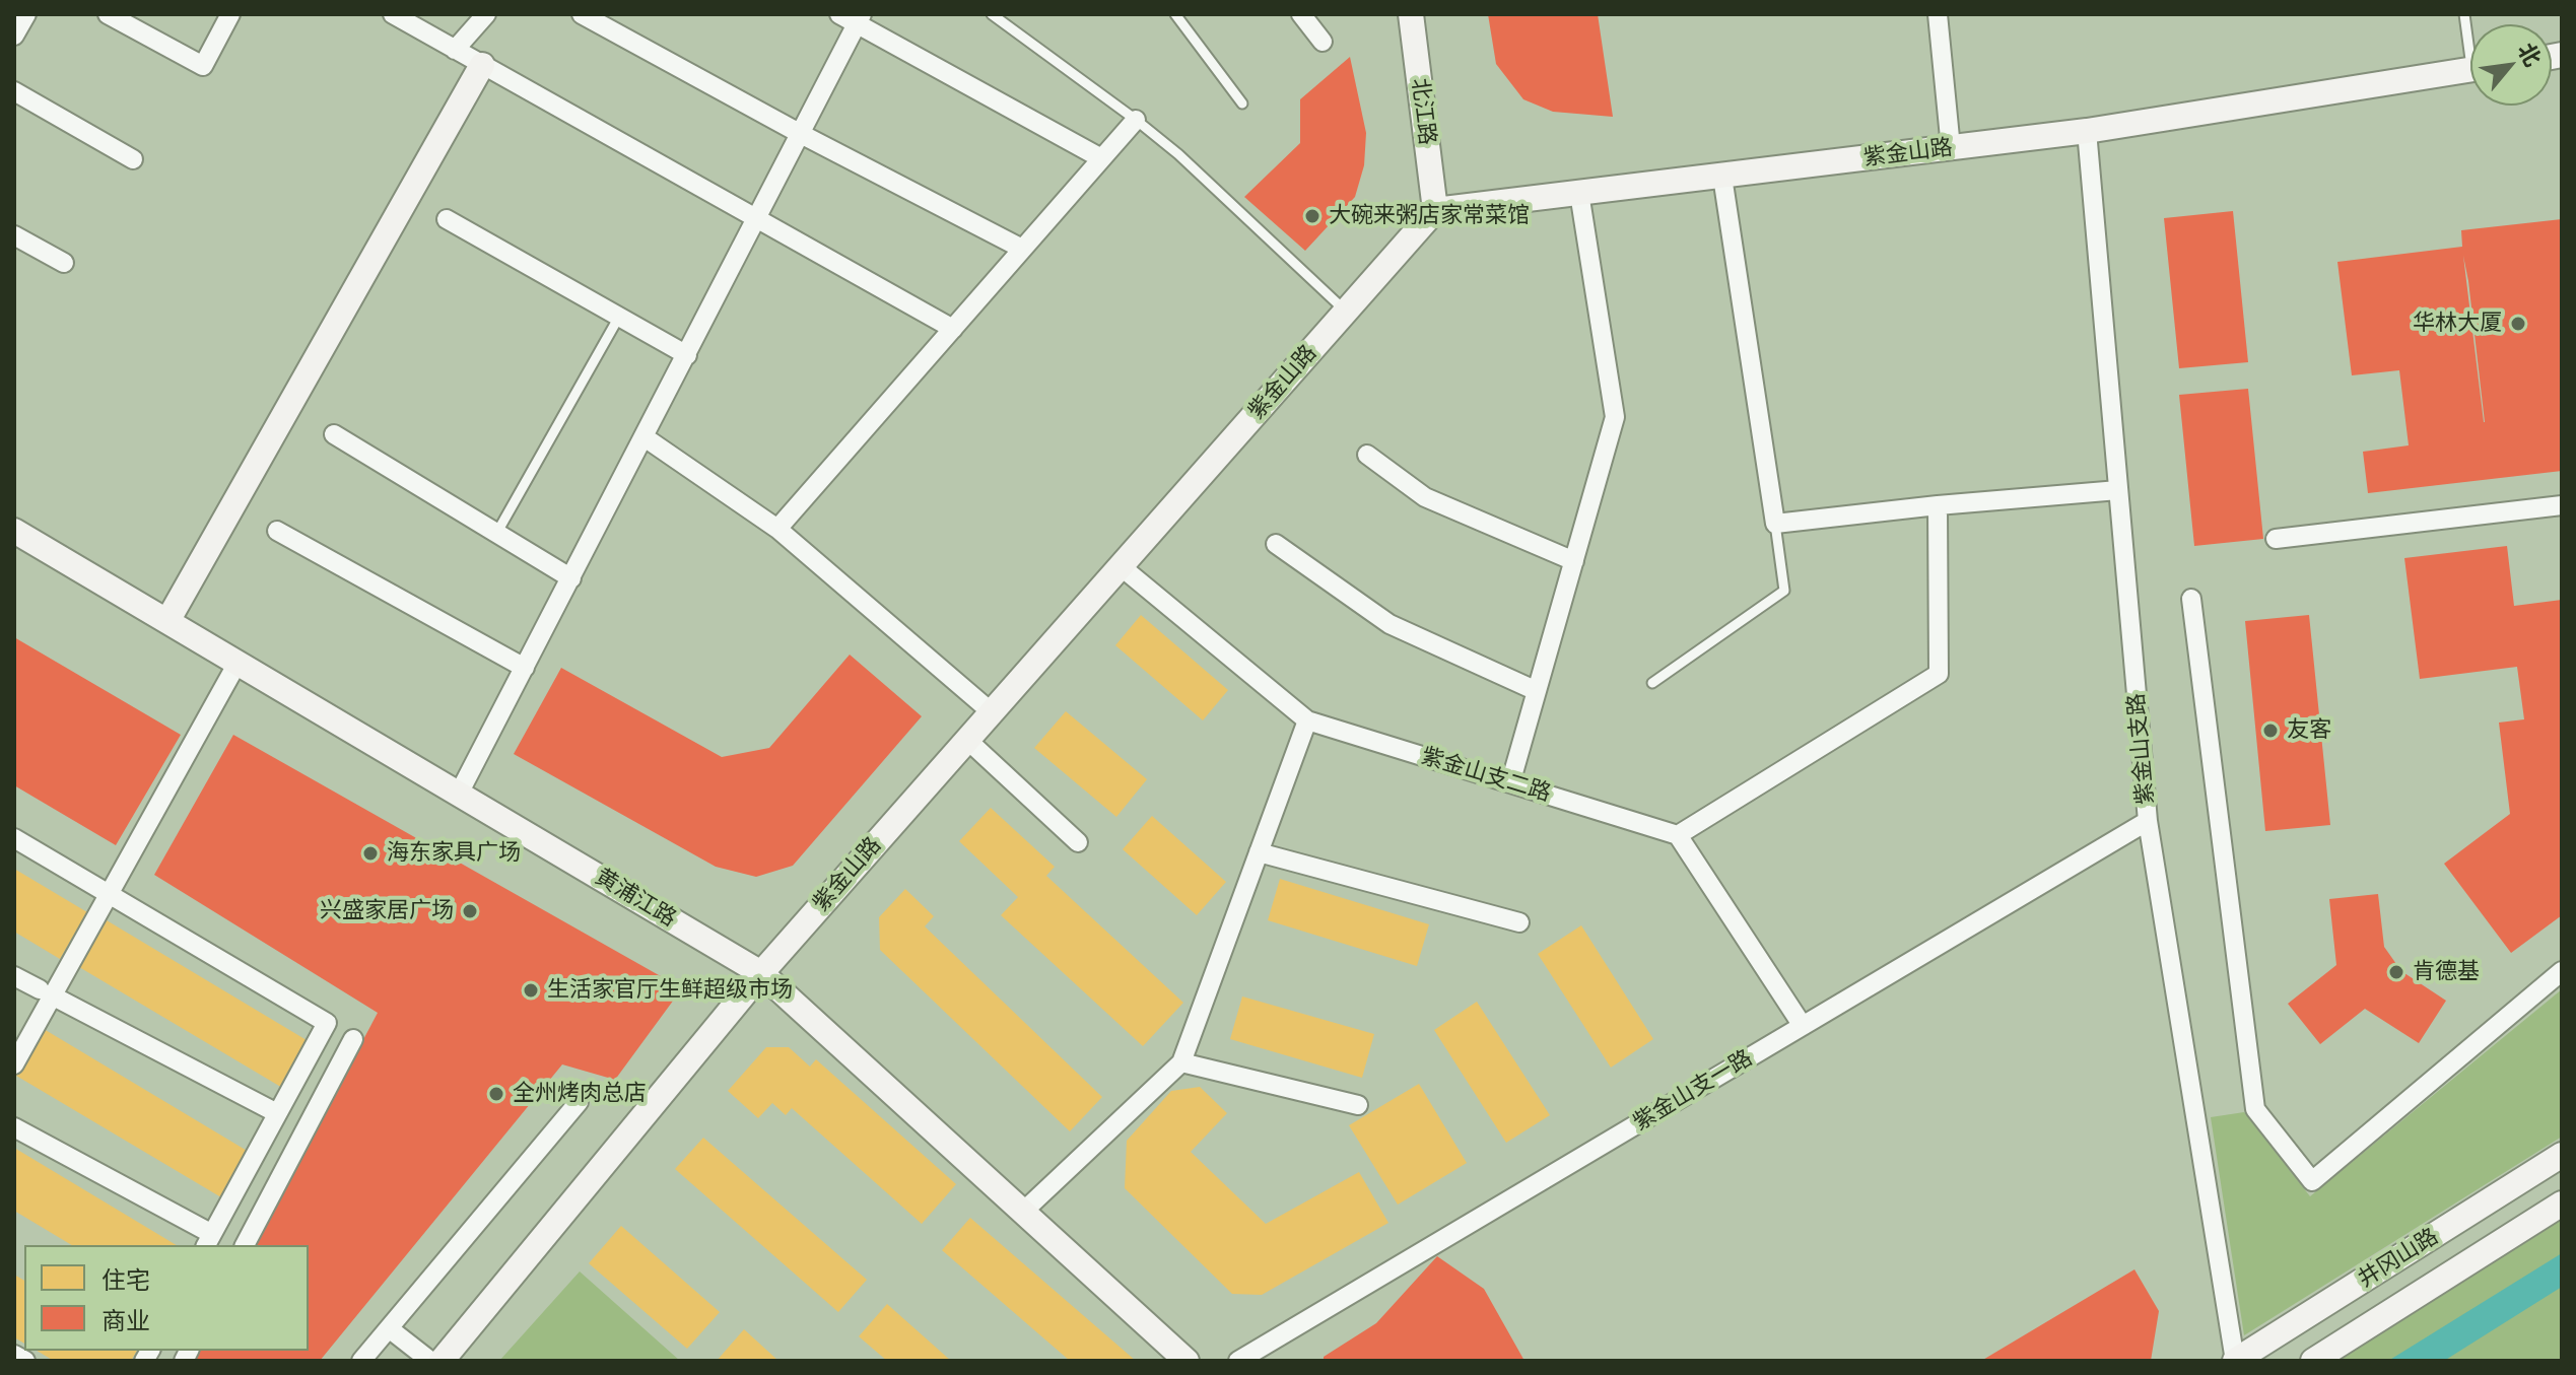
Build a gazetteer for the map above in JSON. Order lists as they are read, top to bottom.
{
  "streets": {
    "street": [
      "北江路",
      "紫金山路",
      "紫金山支路",
      "紫金山支二路",
      "黄浦江路",
      "紫金山支一路",
      "井冈山路"
    ]
  },
  "crossings": [
    ["北江路", "紫金山路"],
    ["紫金山路", "紫金山支路"],
    ["紫金山路", "紫金山支二路"],
    ["紫金山路", "黄浦江路"],
    ["紫金山支路", "紫金山支一路"],
    ["紫金山支路", "井冈山路"]
  ],
  "places": [
    "大碗来粥店家常菜馆",
    "华林大厦",
    "友客",
    "海东家具广场",
    "兴盛家居广场",
    "肯德基",
    "生活家官厅生鲜超级市场",
    "全州烤肉总店"
  ],
  "legend": ["住宅", "商业"],
  "north": "top right"
}
